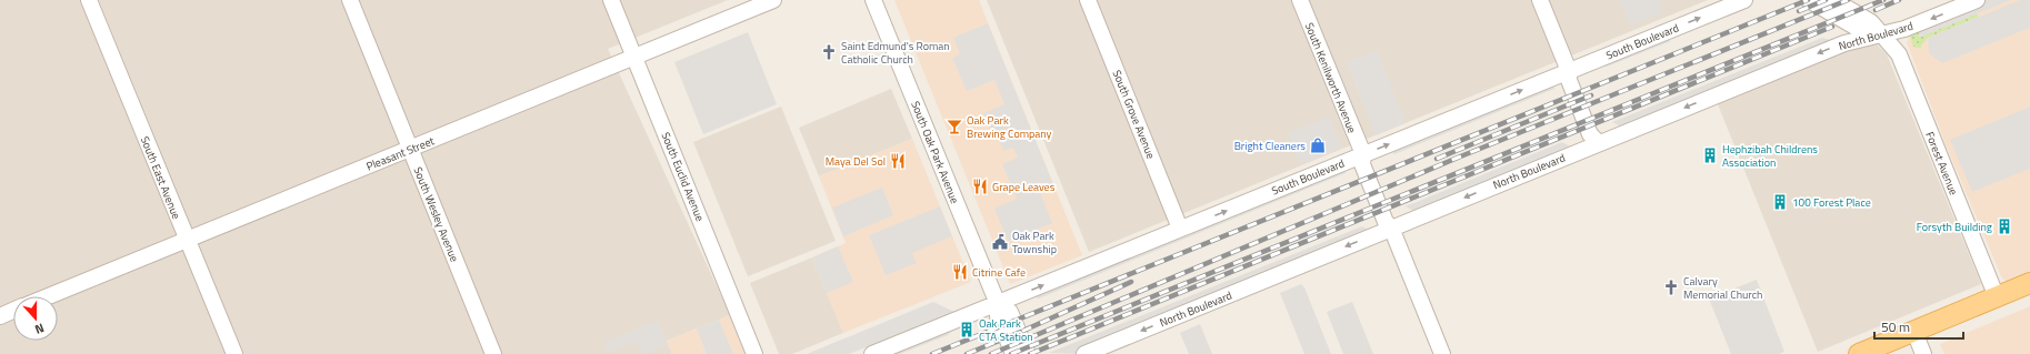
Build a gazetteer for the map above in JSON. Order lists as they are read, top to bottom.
{
  "streets": {
    "street": [
      "North Boulevard",
      "South Boulevard",
      "South Kenilworth Avenue",
      "South Grove Avenue",
      "South Oak Park Avenue",
      "Pleasant Street",
      "Forest Avenue",
      "South Euclid Avenue",
      "South East Avenue",
      "South Wesley Avenue"
    ]
  },
  "crossings": [
    ["North Boulevard", "South Kenilworth Avenue"],
    ["North Boulevard", "Forest Avenue"],
    ["South Boulevard", "South Kenilworth Avenue"],
    ["South Boulevard", "South Grove Avenue"],
    ["South Boulevard", "South Oak Park Avenue"],
    ["Pleasant Street", "South Euclid Avenue"],
    ["Pleasant Street", "South East Avenue"],
    ["Pleasant Street", "South Wesley Avenue"]
  ],
  "one_way": ["North Boulevard", "South Boulevard"],
  "places": {
    "church": ["Saint Edmund's Roman Catholic Church", "Calvary Memorial Church"],
    "bar": ["Oak Park Brewing Company"],
    "shop": ["Bright Cleaners"],
    "building": [
      "Hephzibah Childrens Association",
      "100 Forest Place",
      "Forsyth Building",
      "Oak Park CTA Station"
    ],
    "restaurant": ["Maya Del Sol", "Grape Leaves", "Citrine Cafe"],
    "public building": ["Oak Park Township"]
  },
  "scale_bar": "50 m",
  "north": "bottom"
}
